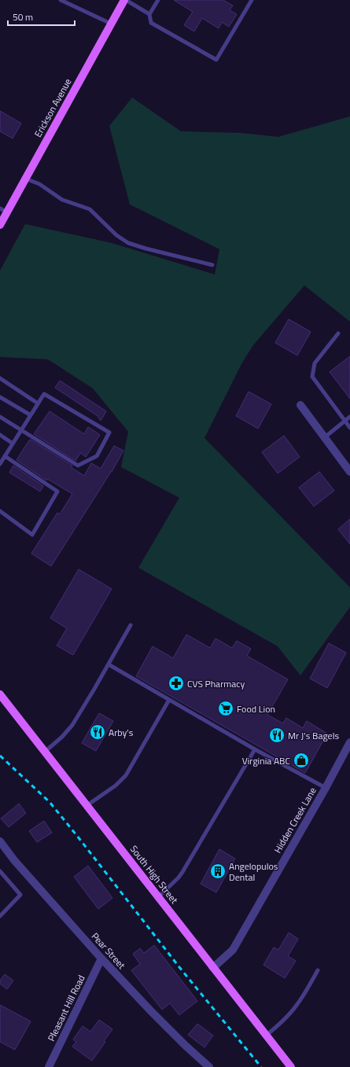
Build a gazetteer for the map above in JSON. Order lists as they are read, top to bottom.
{
  "streets": {
    "main road": ["Erickson Avenue", "South High Street"],
    "street": ["Hidden Creek Lane", "Pear Street", "Pleasant Hill Road"]
  },
  "crossings": [
    ["Hidden Creek Lane", "South High Street"],
    ["Pear Street", "Pleasant Hill Road"]
  ],
  "places": {
    "pharmacy": ["CVS Pharmacy"],
    "supermarket": ["Food Lion"],
    "restaurant": ["Arby's", "Mr J's Bagels"],
    "shop": ["Virginia ABC"],
    "building": ["Angelopulos Dental"]
  },
  "scale_bar": "50 m"
}
